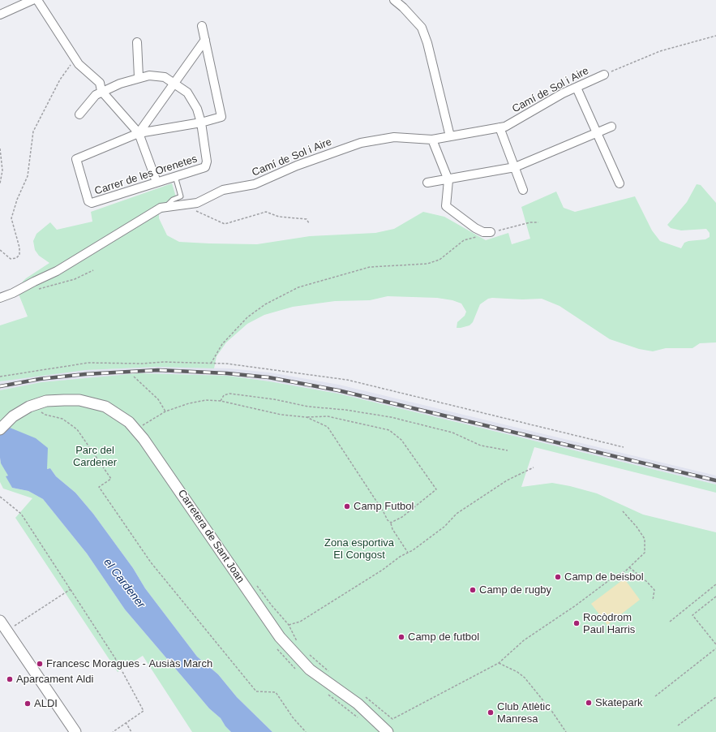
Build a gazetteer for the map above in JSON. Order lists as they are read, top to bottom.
{
  "streets": {
    "street": ["Camí de Sol i Aire", "Carrer de les Orenetes", "Carretera de Sant Joan"]
  },
  "water": ["el Cardener"],
  "parks": ["Parc del Cardener", "Zona esportiva El Congost"],
  "places": [
    "Camp Futbol",
    "Camp de beisbol",
    "Camp de rugby",
    "Rocòdrom Paul Harris",
    "Camp de futbol",
    "Francesc Moragues - Ausiàs March",
    "Aparcament Aldi",
    "Skatepark",
    "ALDI",
    "Club Atlètic Manresa"
  ]
}
